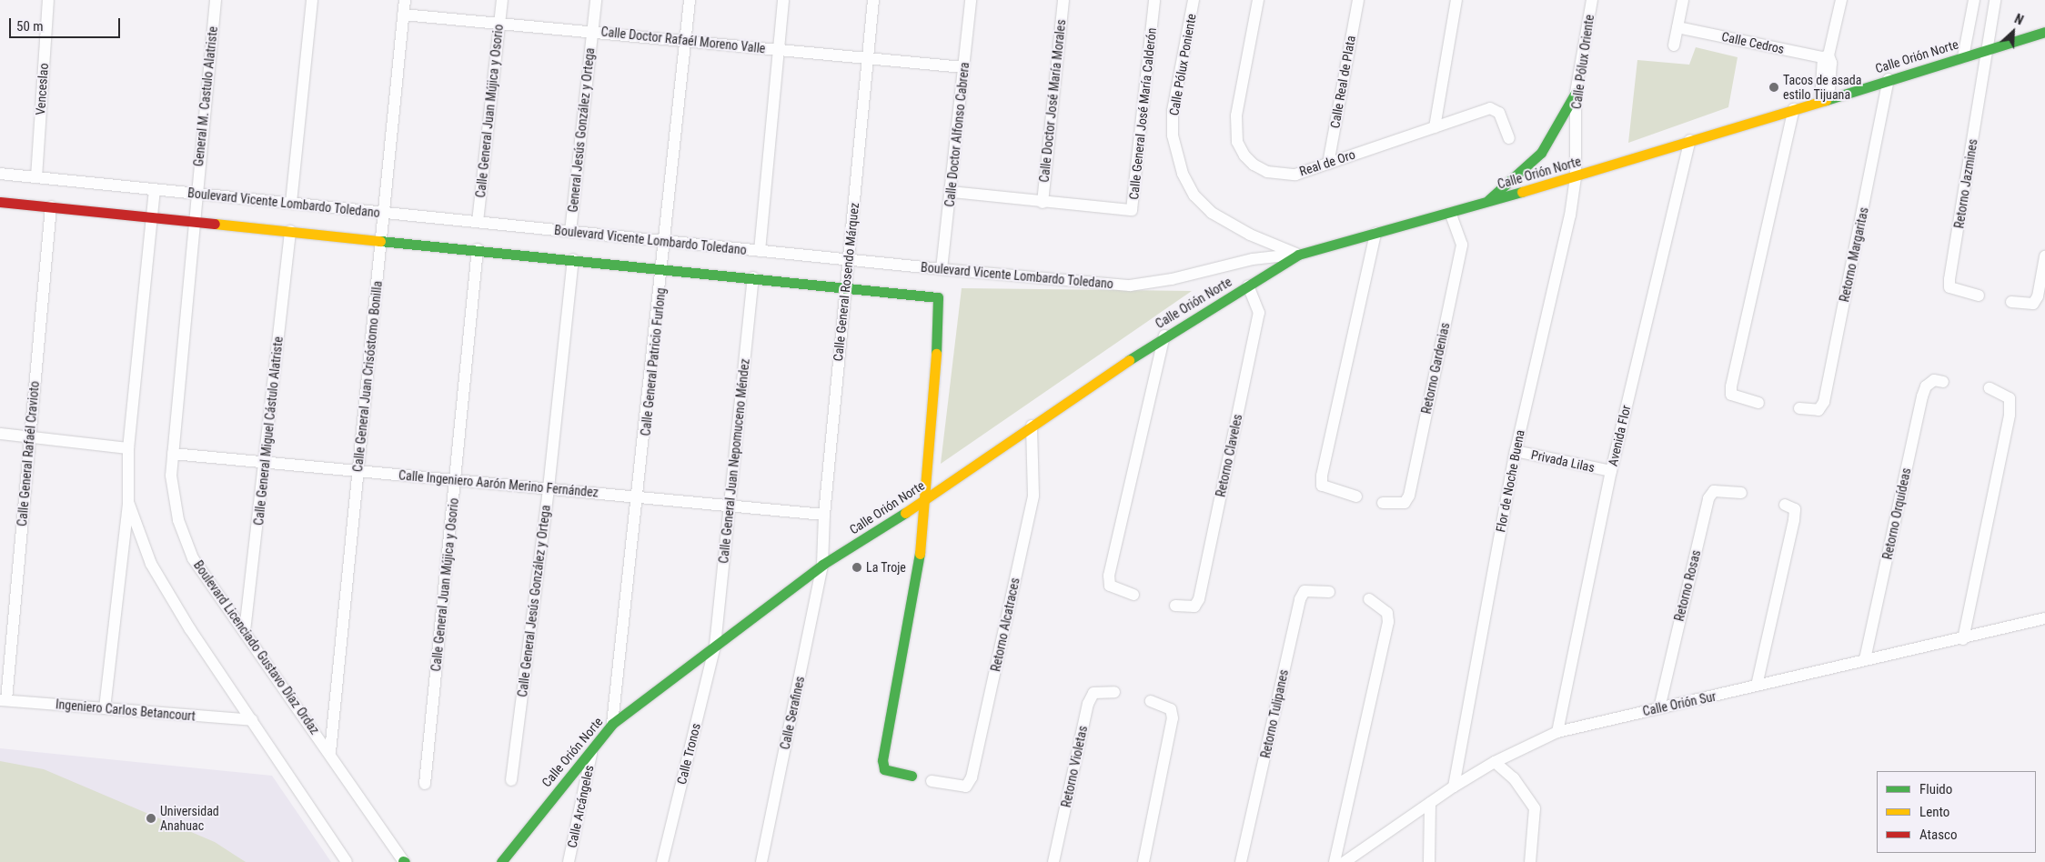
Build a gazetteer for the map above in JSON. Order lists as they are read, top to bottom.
{
  "streets": {
    "street": [
      "Calle Doctor Rafaél Moreno Valle",
      "Calle Cedros",
      "Calle Orión Norte",
      "Calle Pólux Oriente",
      "Calle Pólux Poniente",
      "Calle Real de Plata",
      "Venceslao",
      "General M. Castulo Alatriste",
      "Calle Doctor José María Morales",
      "Calle General Juan Mújica y Osorio",
      "Calle General José María Calderón",
      "General Jesús González y Ortega",
      "Calle Doctor Alfonso Cabrera",
      "Real de Oro",
      "Retorno Jazmines",
      "Boulevard Vicente Lombardo Toledano",
      "Retorno Margaritas",
      "Calle General Rosendo Márquez",
      "Calle General Patricio Furlong",
      "Retorno Gardenias",
      "Calle General Juan Crisóstomo Bonilla",
      "Calle General Miguel Cástulo Alatriste",
      "Avenida Flor",
      "Calle General Rafaél Cravioto",
      "Retorno Claveles",
      "Calle General Juan Nepomuceno Méndez",
      "Privada Lilas",
      "Flor de Noche Buena",
      "Calle Ingeniero Aarón Merino Fernández",
      "Retorno Orquídeas",
      "Retorno Rosas",
      "Calle General Jesús González y Ortega",
      "Retorno Alcatraces",
      "Boulevard Licenciado Gustavo Díaz Ordaz",
      "Calle Orión Sur",
      "Ingeniero Carlos Betancourt",
      "Calle Serafines",
      "Retorno Tulipanes",
      "Calle Tronos",
      "Retorno Violetas",
      "Calle Arcángeles"
    ]
  },
  "crossings": [
    ["Calle Doctor Rafaél Moreno Valle", "Calle General Juan Mújica y Osorio"],
    ["Calle Doctor Rafaél Moreno Valle", "General Jesús González y Ortega"],
    ["Calle Doctor Rafaél Moreno Valle", "Calle Doctor Alfonso Cabrera"],
    ["Calle Doctor Rafaél Moreno Valle", "Calle General Rosendo Márquez"],
    ["Calle Doctor Rafaél Moreno Valle", "Calle General Patricio Furlong"],
    ["Calle Doctor Rafaél Moreno Valle", "Calle General Juan Crisóstomo Bonilla"],
    ["Calle Orión Norte", "Calle Pólux Oriente"],
    ["Calle Orión Norte", "Calle Pólux Poniente"],
    ["Calle Orión Norte", "Retorno Jazmines"],
    ["Calle Orión Norte", "Boulevard Vicente Lombardo Toledano"],
    ["Calle Orión Norte", "Retorno Margaritas"],
    ["Calle Orión Norte", "Calle General Rosendo Márquez"],
    ["Calle Orión Norte", "Calle General Patricio Furlong"],
    ["Calle Orión Norte", "Retorno Gardenias"],
    ["Calle Orión Norte", "Avenida Flor"],
    ["Calle Orión Norte", "Retorno Claveles"],
    ["Calle Orión Norte", "Calle General Juan Nepomuceno Méndez"],
    ["Calle Orión Norte", "Flor de Noche Buena"],
    ["Calle Orión Norte", "Retorno Alcatraces"],
    ["Calle Orión Norte", "Calle Serafines"],
    ["Calle Orión Norte", "Calle Tronos"],
    ["Calle Orión Norte", "Calle Arcángeles"],
    ["Calle Pólux Oriente", "Flor de Noche Buena"],
    ["Calle Pólux Poniente", "Boulevard Vicente Lombardo Toledano"],
    ["Calle Real de Plata", "Real de Oro"],
    ["Venceslao", "Boulevard Vicente Lombardo Toledano"],
    ["General M. Castulo Alatriste", "Boulevard Vicente Lombardo Toledano"],
    ["General M. Castulo Alatriste", "Boulevard Licenciado Gustavo Díaz Ordaz"],
    ["Calle Doctor José María Morales", "Calle General José María Calderón"],
    ["Calle General Juan Mújica y Osorio", "Boulevard Vicente Lombardo Toledano"],
    ["Calle General Juan Mújica y Osorio", "Calle Ingeniero Aarón Merino Fernández"],
    ["Calle General José María Calderón", "Calle Doctor Alfonso Cabrera"],
    ["General Jesús González y Ortega", "Boulevard Vicente Lombardo Toledano"],
    ["Calle Doctor Alfonso Cabrera", "Boulevard Vicente Lombardo Toledano"],
    ["Boulevard Vicente Lombardo Toledano", "Calle General Rosendo Márquez"],
    ["Boulevard Vicente Lombardo Toledano", "Calle General Patricio Furlong"],
    ["Boulevard Vicente Lombardo Toledano", "Calle General Juan Crisóstomo Bonilla"],
    ["Boulevard Vicente Lombardo Toledano", "Calle General Miguel Cástulo Alatriste"],
    ["Boulevard Vicente Lombardo Toledano", "Calle General Rafaél Cravioto"],
    ["Boulevard Vicente Lombardo Toledano", "Calle General Juan Nepomuceno Méndez"],
    ["Boulevard Vicente Lombardo Toledano", "Calle General Jesús González y Ortega"],
    ["Boulevard Vicente Lombardo Toledano", "Boulevard Licenciado Gustavo Díaz Ordaz"],
    ["Calle General Rosendo Márquez", "Calle Ingeniero Aarón Merino Fernández"],
    ["Calle General Rosendo Márquez", "Calle Serafines"],
    ["Calle General Patricio Furlong", "Calle Ingeniero Aarón Merino Fernández"],
    ["Calle General Juan Crisóstomo Bonilla", "Calle Ingeniero Aarón Merino Fernández"],
    ["Calle General Juan Crisóstomo Bonilla", "Boulevard Licenciado Gustavo Díaz Ordaz"],
    ["Calle General Miguel Cástulo Alatriste", "Calle Ingeniero Aarón Merino Fernández"],
    ["Calle General Miguel Cástulo Alatriste", "Boulevard Licenciado Gustavo Díaz Ordaz"],
    ["Avenida Flor", "Privada Lilas"],
    ["Avenida Flor", "Calle Orión Sur"],
    ["Calle General Rafaél Cravioto", "Ingeniero Carlos Betancourt"],
    ["Calle General Juan Nepomuceno Méndez", "Calle Ingeniero Aarón Merino Fernández"],
    ["Calle General Juan Nepomuceno Méndez", "Calle Tronos"],
    ["Privada Lilas", "Flor de Noche Buena"],
    ["Flor de Noche Buena", "Calle Orión Sur"],
    ["Calle Ingeniero Aarón Merino Fernández", "Calle General Jesús González y Ortega"],
    ["Calle Ingeniero Aarón Merino Fernández", "Boulevard Licenciado Gustavo Díaz Ordaz"],
    ["Retorno Orquídeas", "Calle Orión Sur"],
    ["Retorno Rosas", "Calle Orión Sur"]
  ],
  "places": ["Tacos de asada estilo Tijuana", "La Troje", "Universidad Anahuac"],
  "legend": ["Fluido", "Lento", "Atasco"],
  "scale_bar": "50 m",
  "north": "top right"
}
